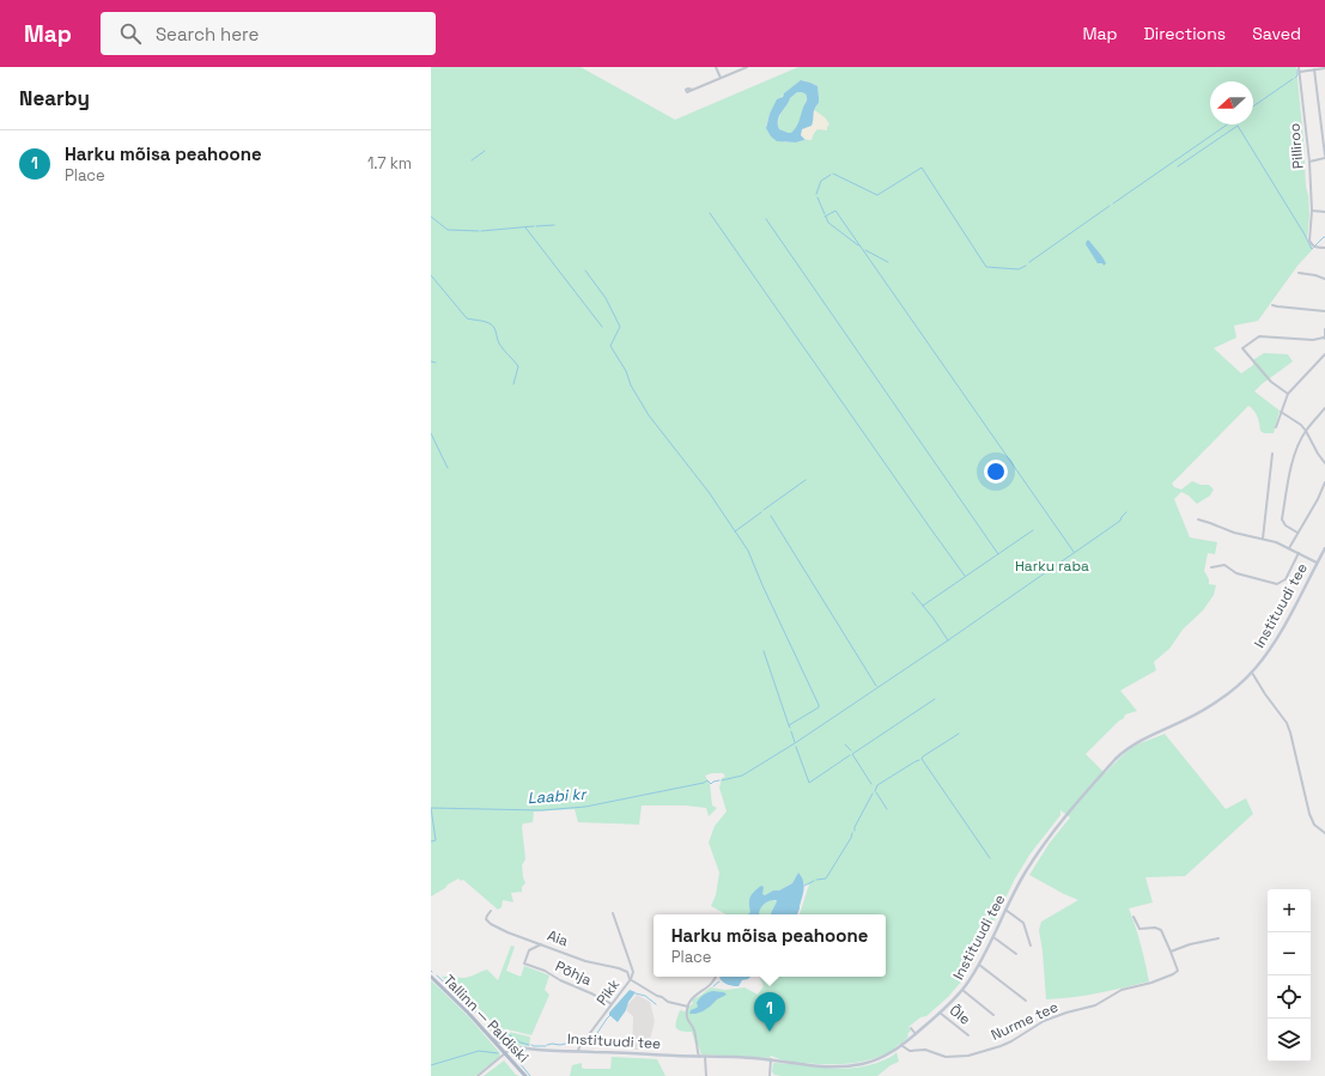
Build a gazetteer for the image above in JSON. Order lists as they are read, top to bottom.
{
  "streets": {
    "main road": ["Tallinn — Paldiski"],
    "street": [
      "Pilliroo",
      "Instituudi tee",
      "Aia",
      "Põhja",
      "Pikk",
      "Õle",
      "Nurme tee"
    ]
  },
  "crossings": [
    ["Instituudi tee", "Pikk"],
    ["Instituudi tee", "Õle"],
    ["Instituudi tee", "Tallinn — Paldiski"],
    ["Instituudi tee", "Nurme tee"],
    ["Aia", "Põhja"],
    ["Aia", "Pikk"],
    ["Põhja", "Pikk"]
  ],
  "water": ["Laabi kr"],
  "parks": ["Harku raba"],
  "north": "left",
  "page": {
    "header": "Map",
    "search": "Search here",
    "nav": ["Map", "Directions", "Saved"],
    "heading": "Nearby",
    "list": [
      {
        "mark": "1",
        "name": "Harku mõisa peahoone",
        "note": "Place",
        "value": "1.7 km"
      }
    ],
    "map_buttons": ["+", "−"],
    "popup": ["Harku mõisa peahoone", "Place"],
    "pins": "1"
  }
}
